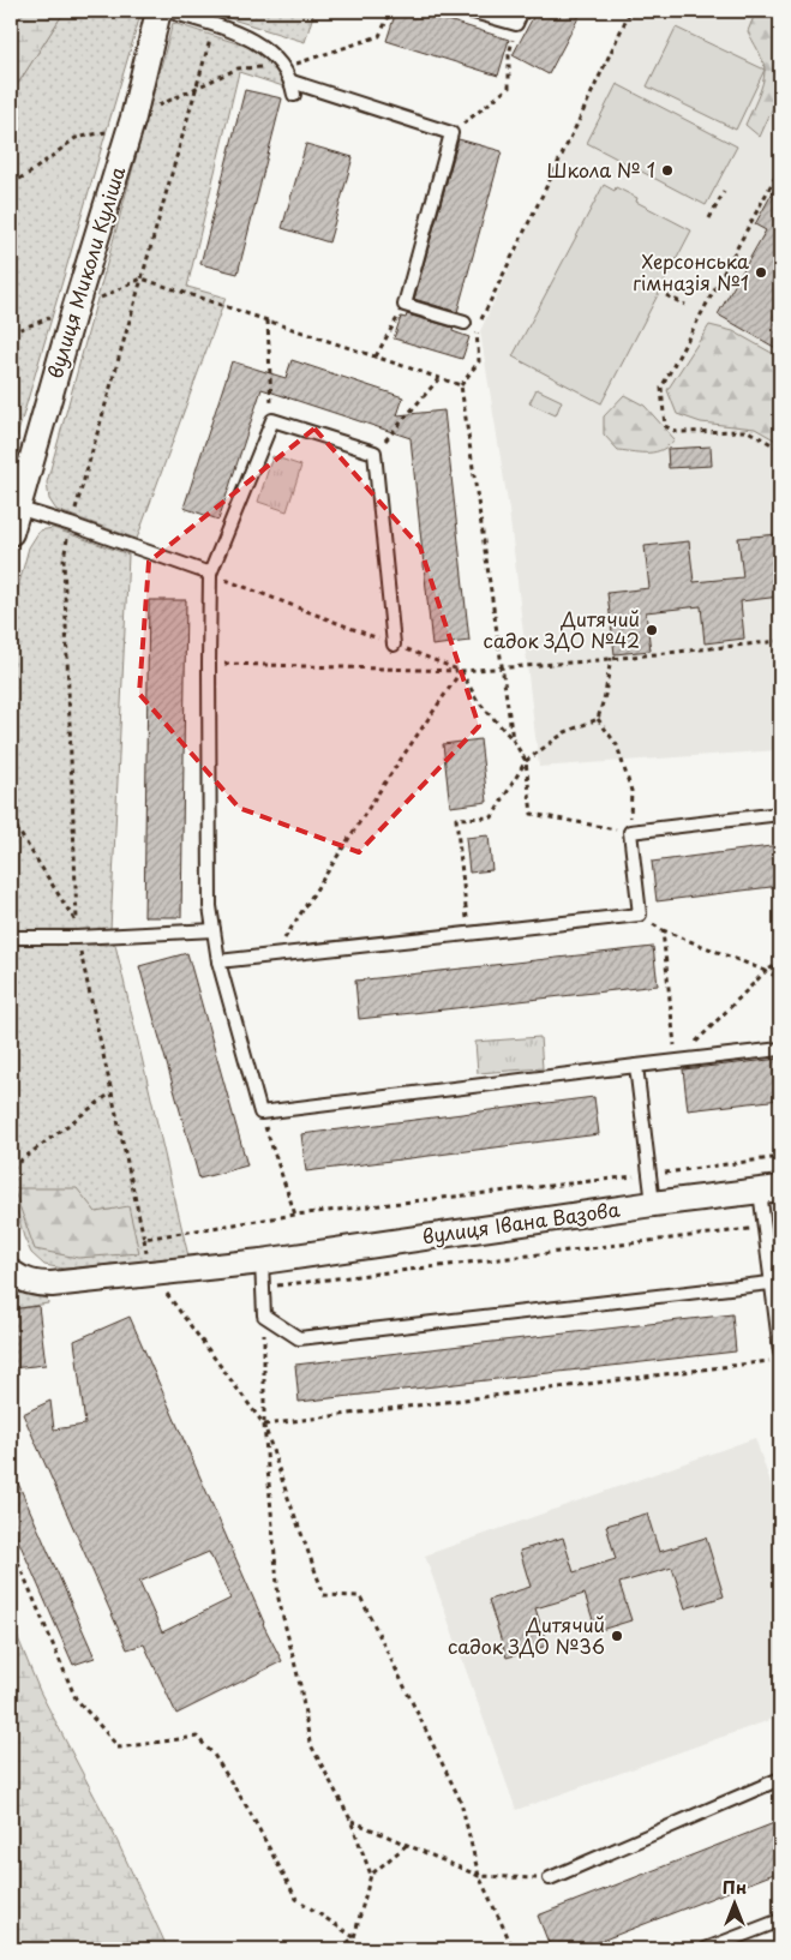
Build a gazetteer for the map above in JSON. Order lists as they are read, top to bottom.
{
  "streets": {
    "street": ["вулиця Миколи Куліша", "вулиця Івана Вазова"]
  },
  "places": [
    "Школа № 1",
    "Херсонська гімназія №1",
    "Дитячий садок ЗДО №42",
    "Дитячий садок ЗДО №36"
  ],
  "north": "top"
}
